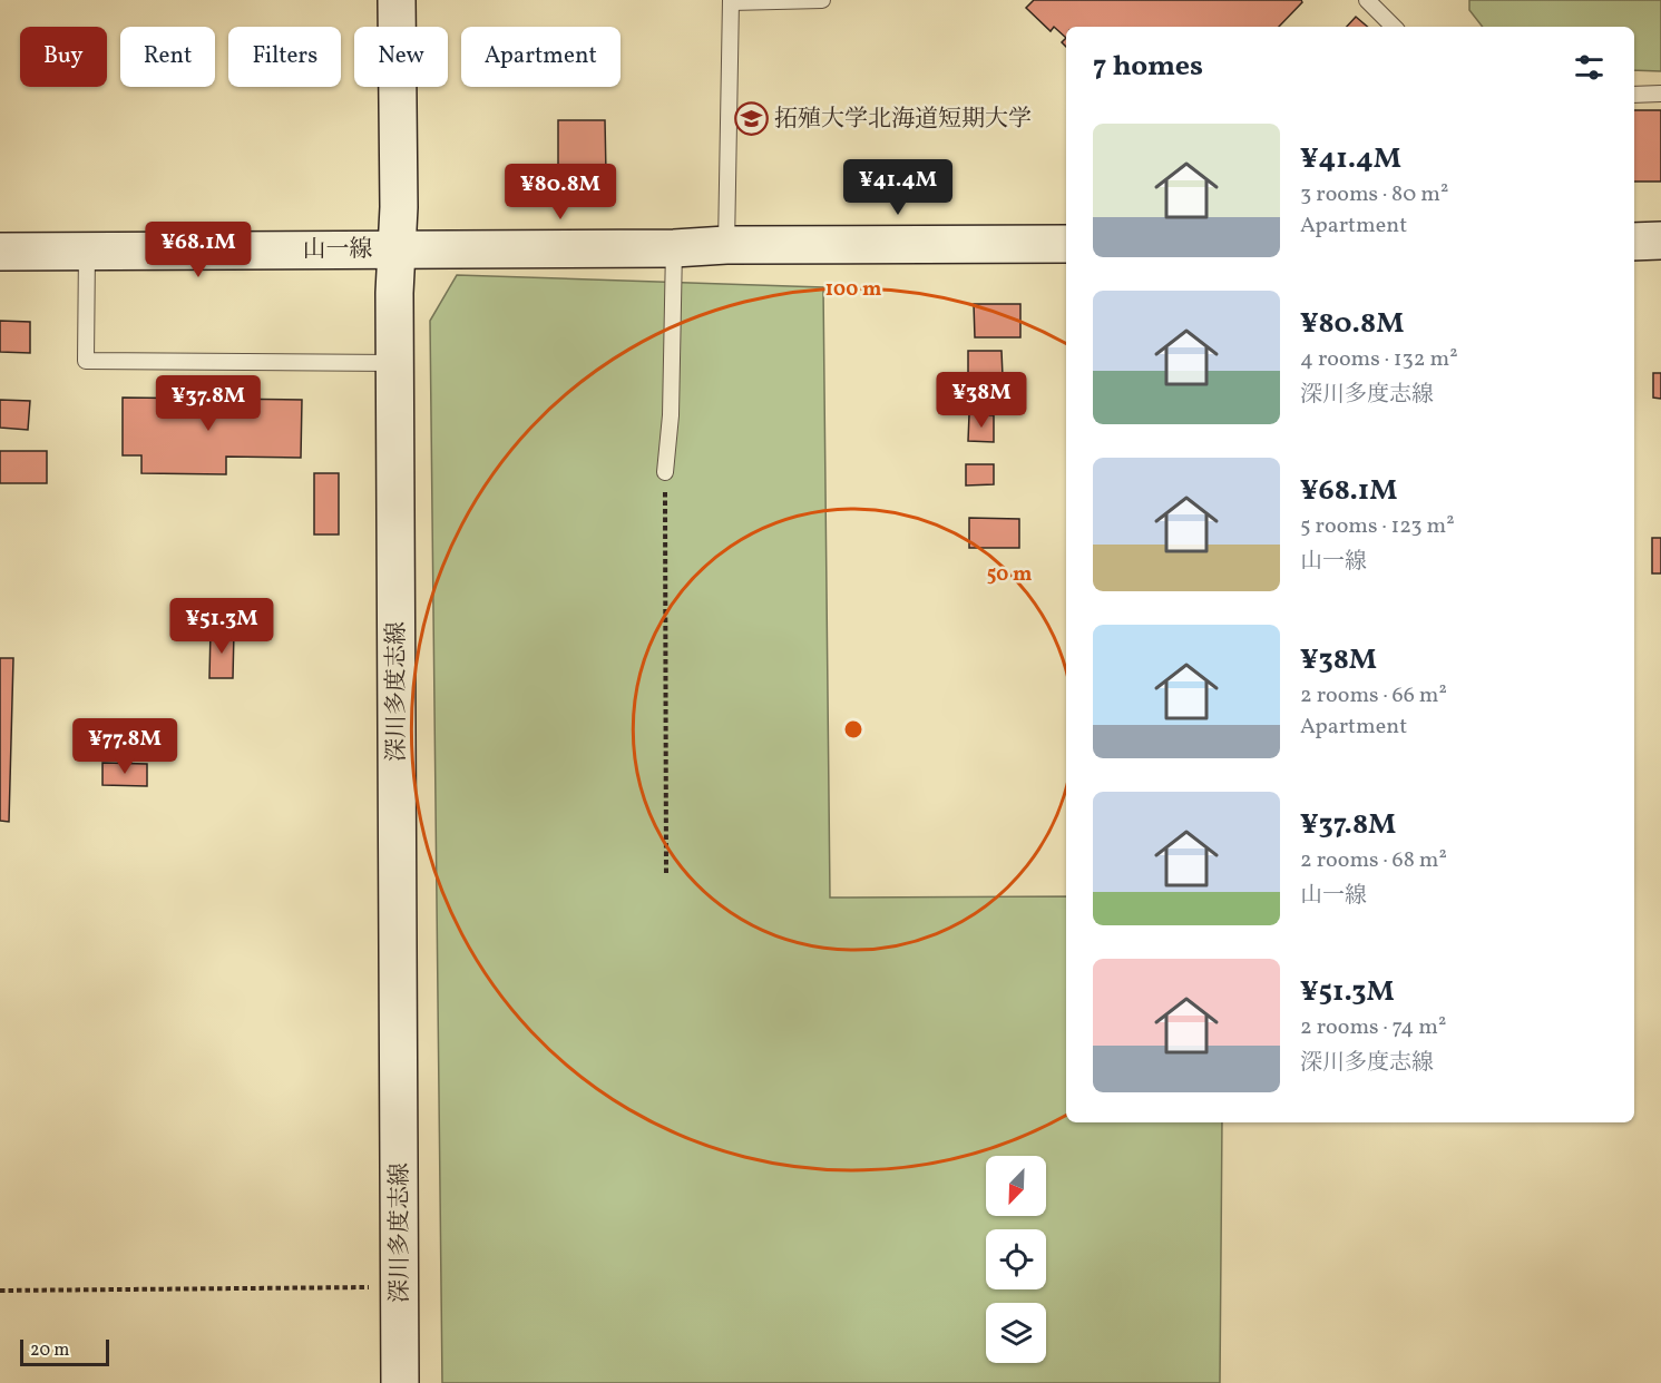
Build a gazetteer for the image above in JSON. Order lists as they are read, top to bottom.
{
  "streets": {
    "main road": ["山一線", "深川多度志線"]
  },
  "crossings": [
    ["山一線", "深川多度志線"]
  ],
  "places": {
    "school or university": ["拓殖大学北海道短期大学"]
  },
  "scale_bar": "20 m",
  "north": "bottom left",
  "page": {
    "chip": [
      "Buy",
      "Rent",
      "Filters",
      "New",
      "Apartment"
    ],
    "heading": "7 homes",
    "list": [
      {
        "name": "¥41.4M",
        "note": "3 rooms · 80 m² · Apartment"
      },
      {
        "name": "¥80.8M",
        "note": "4 rooms · 132 m² · 深川多度志線"
      },
      {
        "name": "¥68.1M",
        "note": "5 rooms · 123 m² · 山一線"
      },
      {
        "name": "¥38M",
        "note": "2 rooms · 66 m² · Apartment"
      },
      {
        "name": "¥37.8M",
        "note": "2 rooms · 68 m² · 山一線"
      },
      {
        "name": "¥51.3M",
        "note": "2 rooms · 74 m² · 深川多度志線"
      }
    ],
    "price": [
      "¥41.4M",
      "¥80.8M",
      "¥68.1M",
      "¥38M",
      "¥37.8M",
      "¥51.3M",
      "¥77.8M"
    ],
    "scale": "20 m"
  },
  "rings": ["100 m", "50 m"]
}
